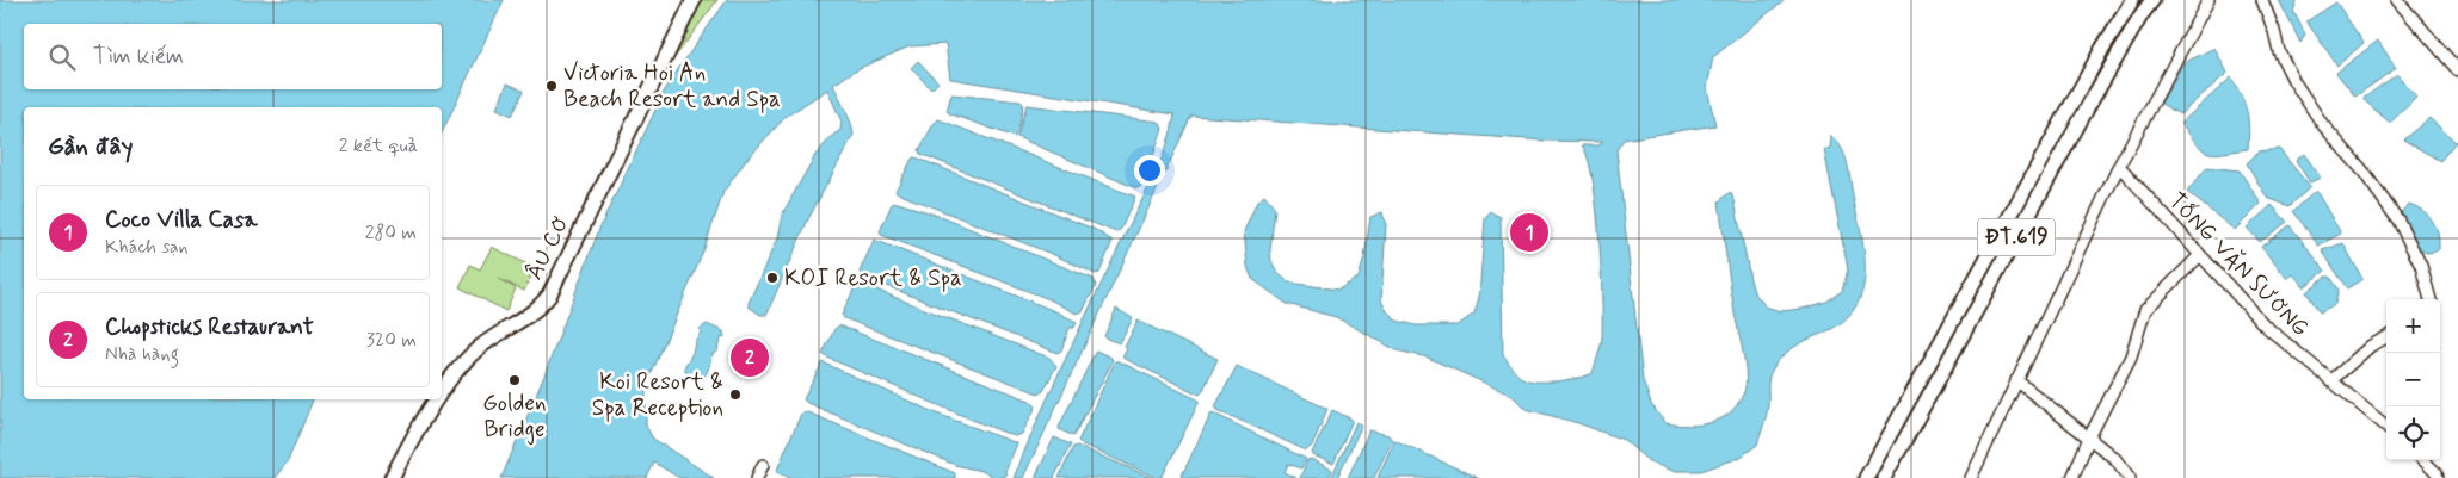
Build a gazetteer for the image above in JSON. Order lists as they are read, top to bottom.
{
  "streets": {
    "main road": ["ĐT.619", "ÂU CƠ"],
    "street": ["TỐNG VĂN SƯƠNG"]
  },
  "places": [
    "Victoria Hoi An Beach Resort and Spa",
    "KOI Resort & Spa",
    "Golden Bridge",
    "Koi Resort & Spa Reception"
  ],
  "page": {
    "search": "Tìm kiếm",
    "heading": ["Gần đây", "2 kết quả"],
    "list": [
      {
        "mark": "1",
        "name": "Coco Villa Casa",
        "note": "Khách sạn",
        "value": "280 m"
      },
      {
        "mark": "2",
        "name": "Chopsticks Restaurant",
        "note": "Nhà hàng",
        "value": "320 m"
      }
    ],
    "pins": ["1", "2"],
    "map_buttons": ["+", "−"]
  }
}
